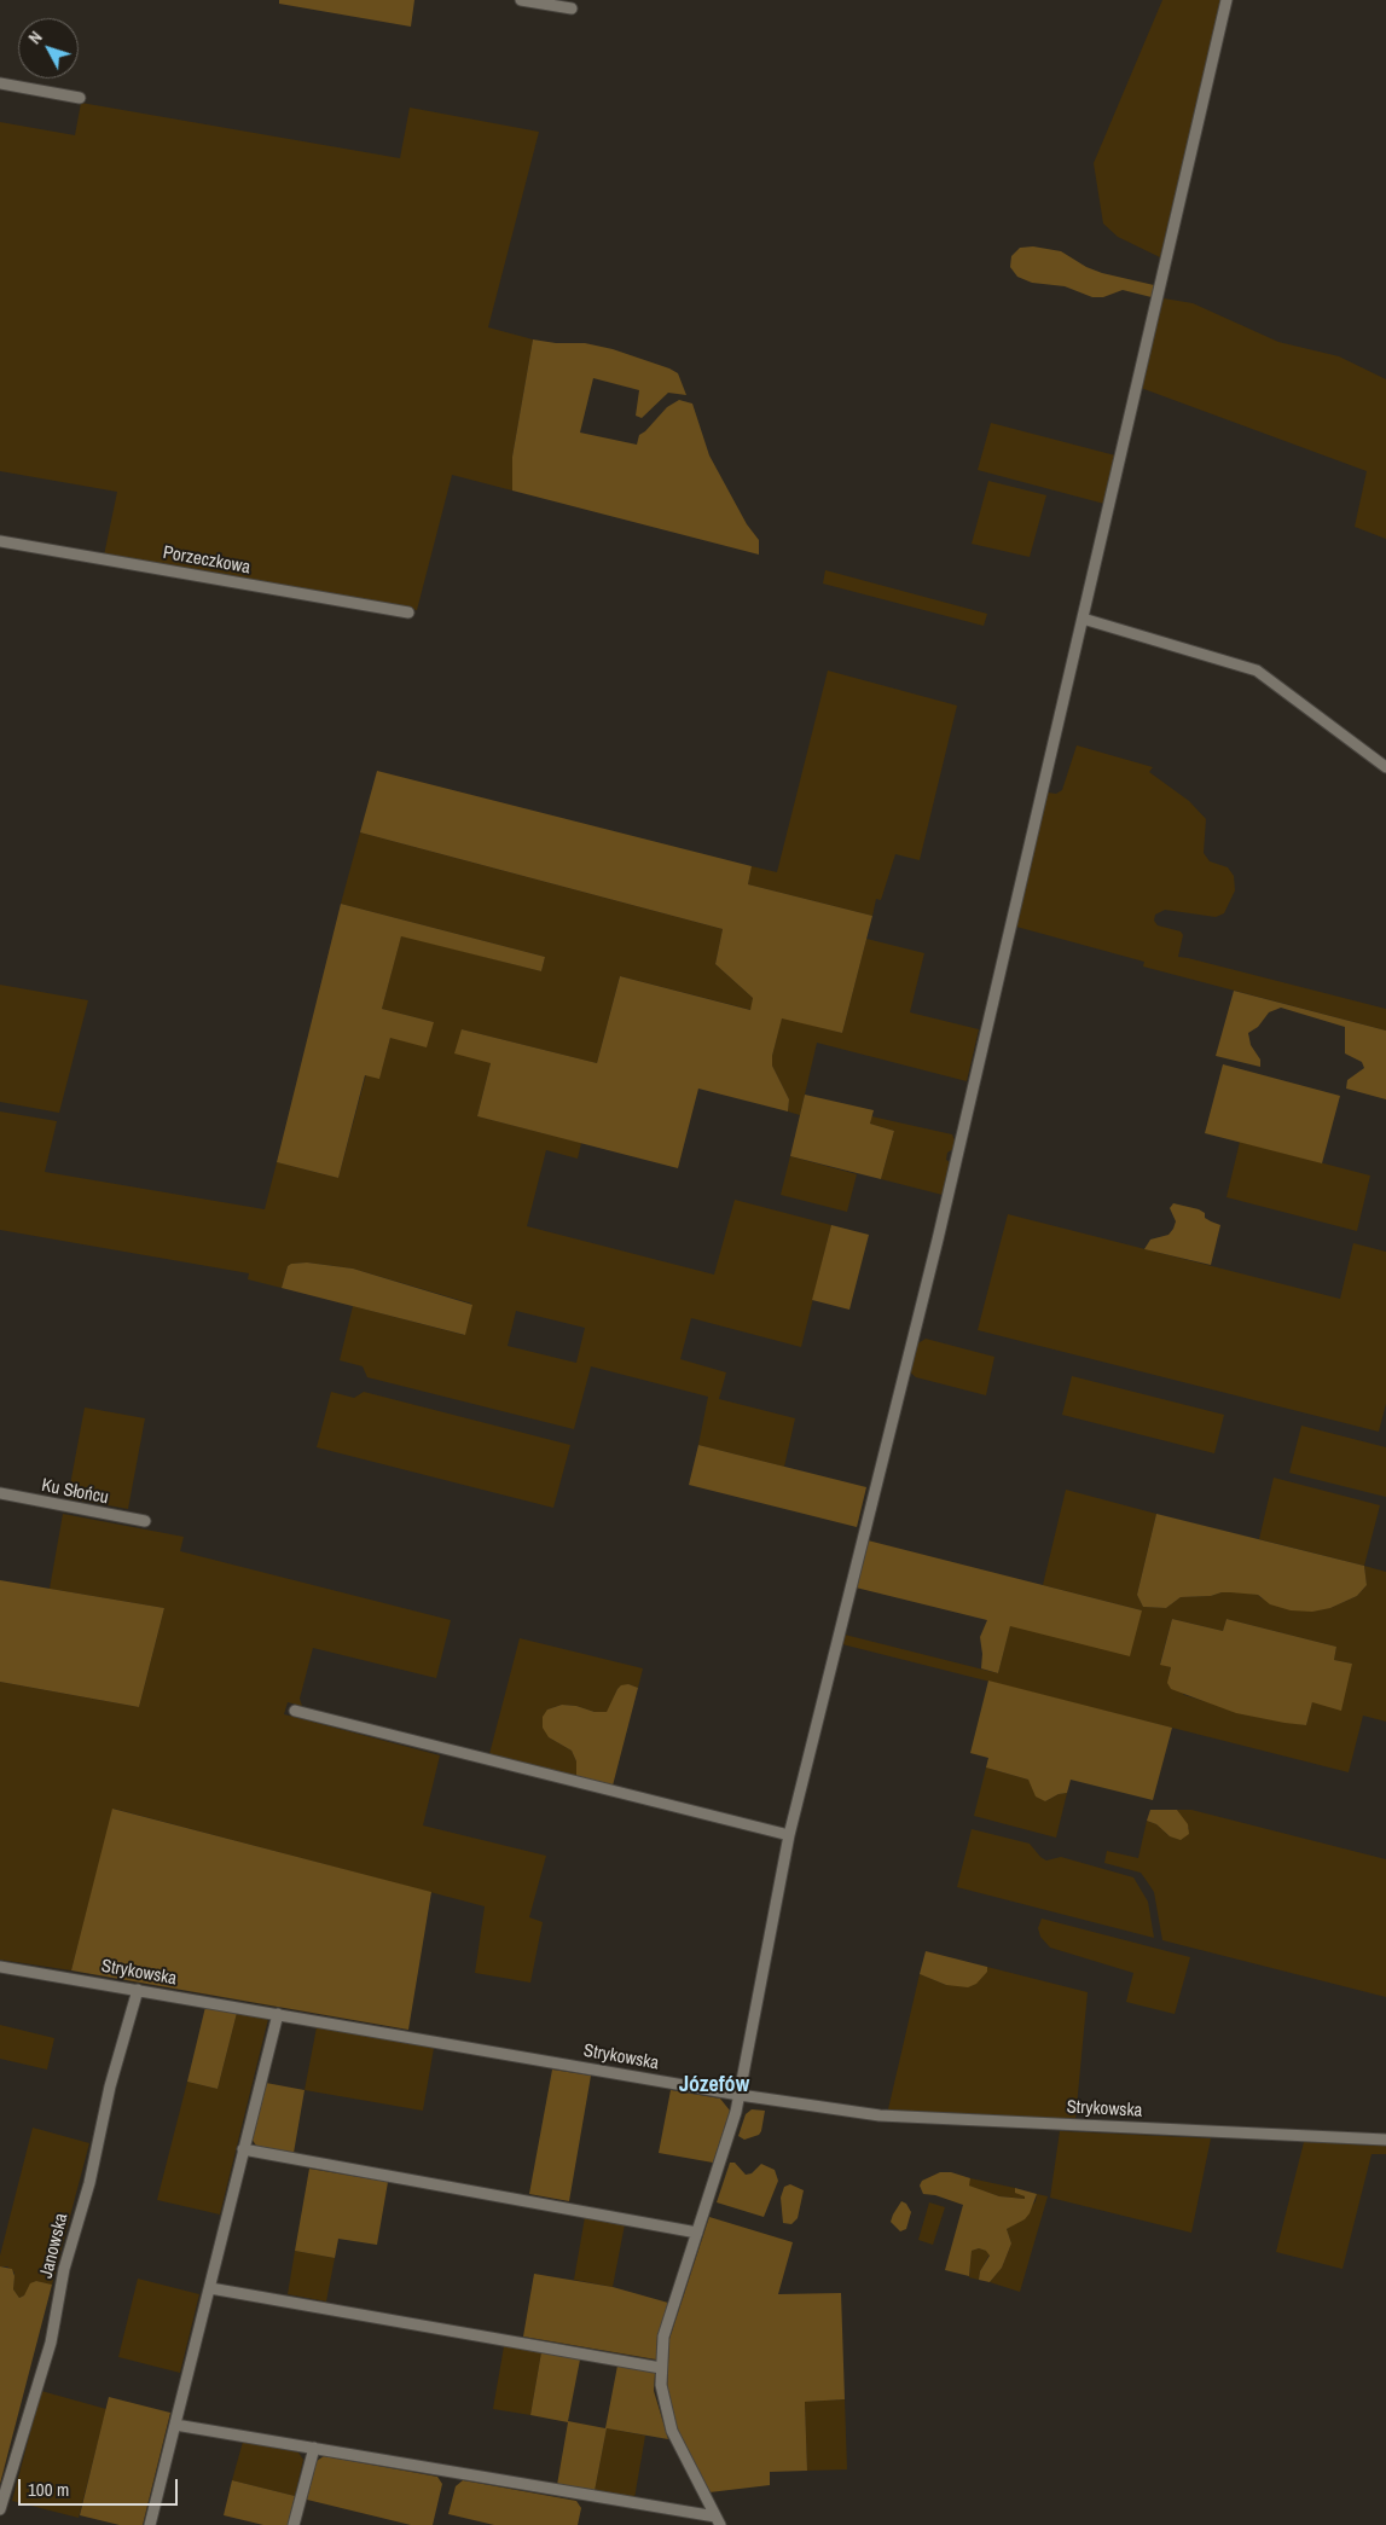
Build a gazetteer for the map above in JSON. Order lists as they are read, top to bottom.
{
  "streets": {
    "street": [
      "Porzeczkowa",
      "Ku Słońcu",
      "Strykowska",
      "Janowska"
    ]
  },
  "crossings": [
    ["Strykowska", "Janowska"]
  ],
  "districts": ["Józefów"],
  "scale_bar": "100 m",
  "north": "top left"
}
